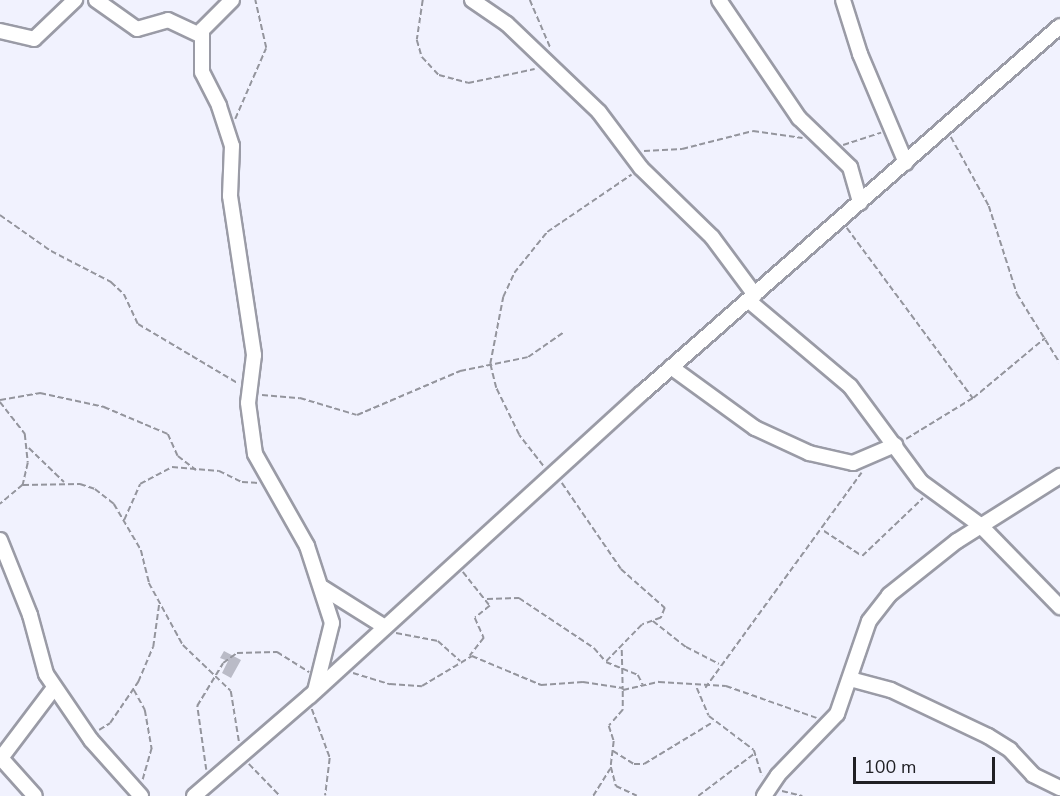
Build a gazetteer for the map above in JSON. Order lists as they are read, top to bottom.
{
  "scale_bar": "100 m"
}
